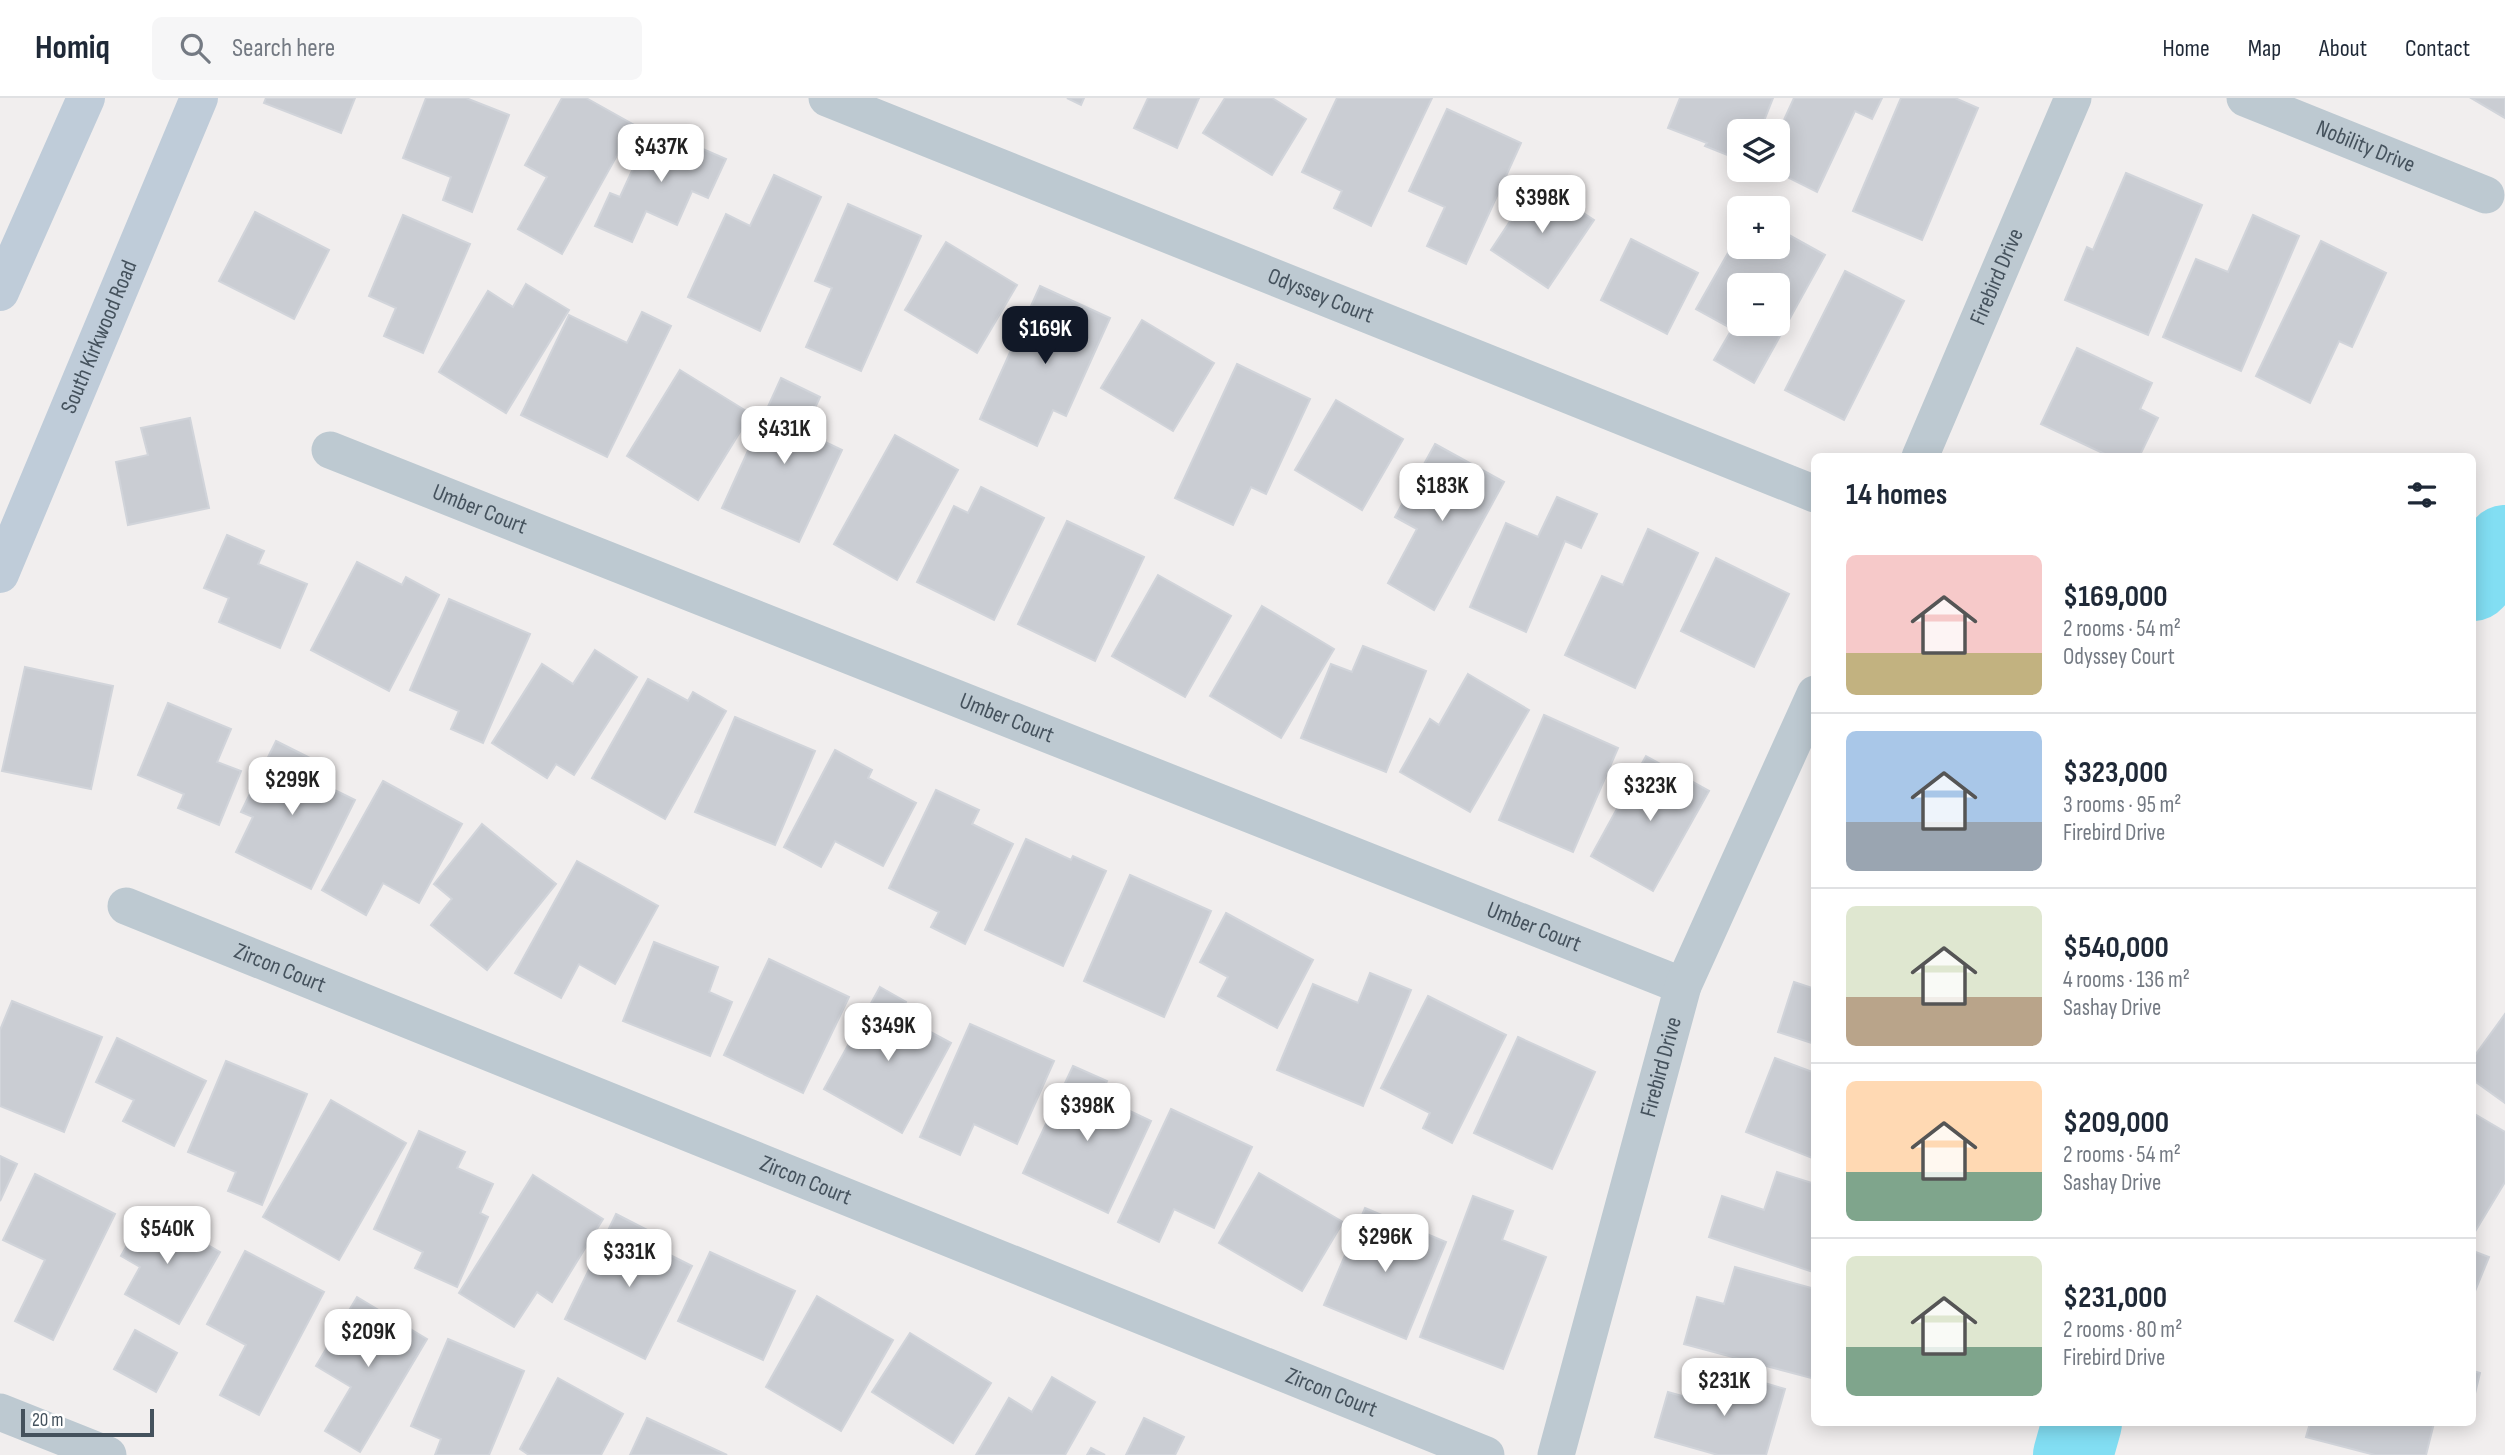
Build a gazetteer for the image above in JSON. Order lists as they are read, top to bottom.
{
  "streets": {
    "main road": ["South Kirkwood Road"],
    "street": [
      "Nobility Drive",
      "Firebird Drive",
      "Odyssey Court",
      "Umber Court",
      "Zircon Court"
    ]
  },
  "crossings": [
    ["Firebird Drive", "Umber Court"]
  ],
  "scale_bar": "20 m",
  "page": {
    "header": "Homiq",
    "search": "Search here",
    "nav": [
      "Home",
      "Map",
      "About",
      "Contact"
    ],
    "map_buttons": ["+", "−"],
    "price": [
      "$437K",
      "$398K",
      "$169K",
      "$431K",
      "$183K",
      "$299K",
      "$323K",
      "$349K",
      "$398K",
      "$540K",
      "$296K",
      "$331K",
      "$209K",
      "$231K"
    ],
    "heading": "14 homes",
    "list": [
      {
        "name": "$169,000",
        "note": "2 rooms · 54 m² · Odyssey Court"
      },
      {
        "name": "$323,000",
        "note": "3 rooms · 95 m² · Firebird Drive"
      },
      {
        "name": "$540,000",
        "note": "4 rooms · 136 m² · Sashay Drive"
      },
      {
        "name": "$209,000",
        "note": "2 rooms · 54 m² · Sashay Drive"
      },
      {
        "name": "$231,000",
        "note": "2 rooms · 80 m² · Firebird Drive"
      }
    ],
    "scale": "20 m"
  }
}
